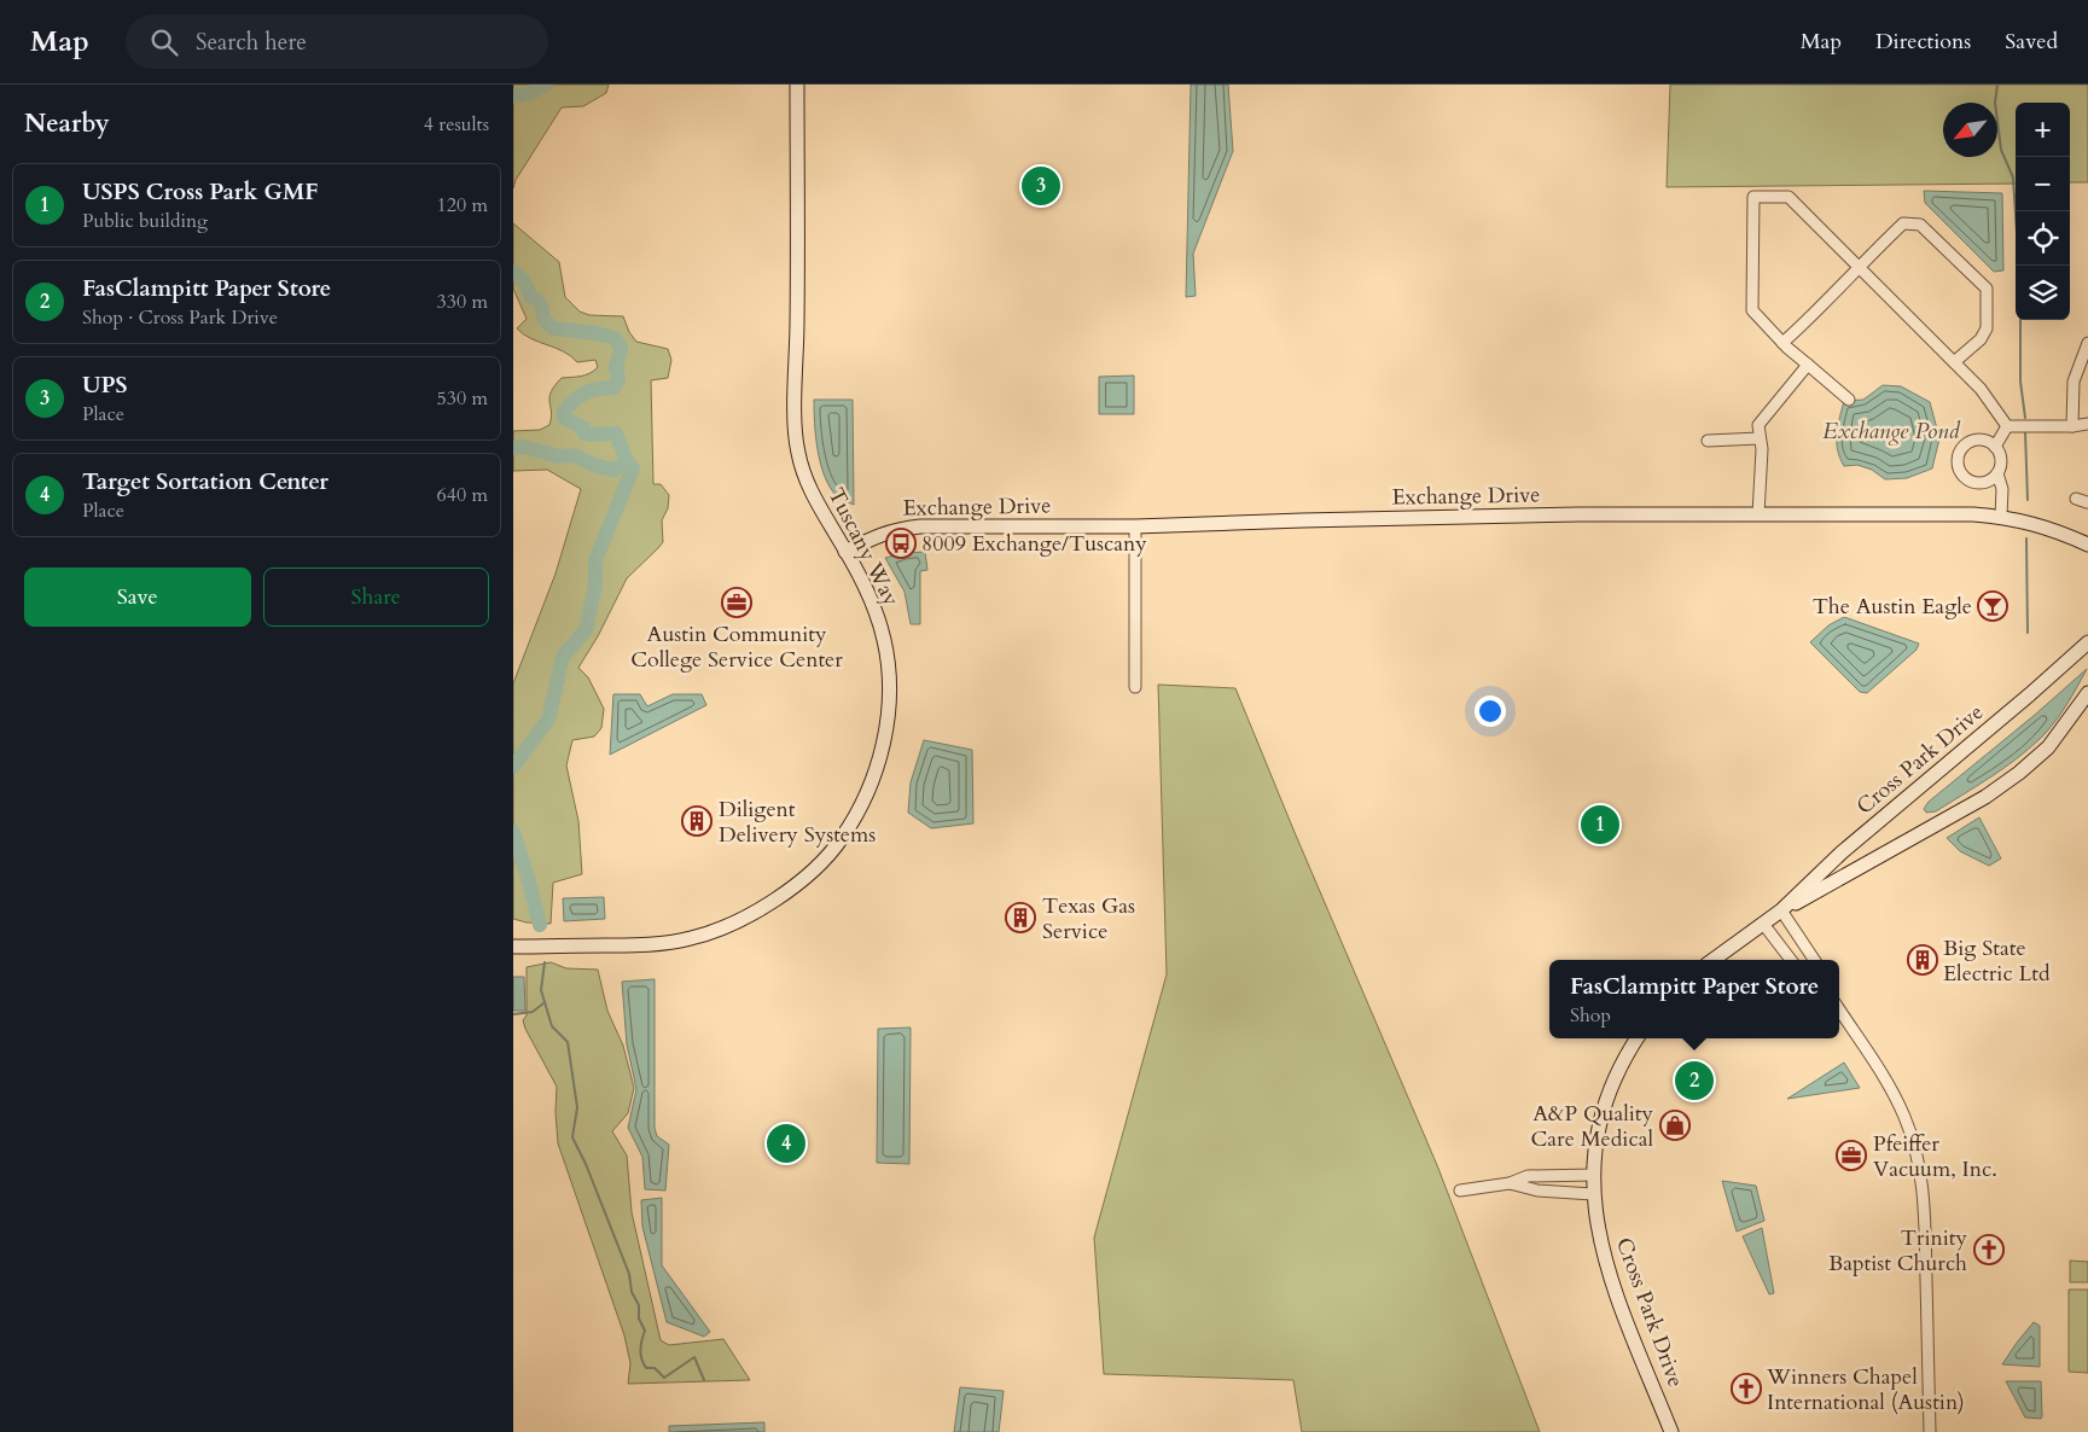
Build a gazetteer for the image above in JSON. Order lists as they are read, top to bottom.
{
  "streets": {
    "street": ["Exchange Drive", "Tuscany Way", "Cross Park Drive"]
  },
  "crossings": [
    ["Exchange Drive", "Tuscany Way"]
  ],
  "water": ["Exchange Pond"],
  "places": {
    "bus stop": ["8009 Exchange/Tuscany"],
    "office": ["Austin Community College Service Center", "Pfeiffer Vacuum, Inc."],
    "bar": ["The Austin Eagle"],
    "building": ["Diligent Delivery Systems", "Texas Gas Service", "Big State Electric Ltd"],
    "shop": ["A&P Quality Care Medical"],
    "church": ["Trinity Baptist Church", "Winners Chapel International (Austin)"]
  },
  "north": "bottom left",
  "page": {
    "header": "Map",
    "search": "Search here",
    "nav": ["Map", "Directions", "Saved"],
    "heading": ["Nearby", "4 results"],
    "map_buttons": ["+", "−"],
    "list": [
      {
        "mark": "1",
        "name": "USPS Cross Park GMF",
        "note": "Public building",
        "value": "120 m"
      },
      {
        "mark": "2",
        "name": "FasClampitt Paper Store",
        "note": "Shop · Cross Park Drive",
        "value": "330 m"
      },
      {
        "mark": "3",
        "name": "UPS",
        "note": "Place",
        "value": "530 m"
      },
      {
        "mark": "4",
        "name": "Target Sortation Center",
        "note": "Place",
        "value": "640 m"
      }
    ],
    "pins": [
      "3",
      "1",
      "2",
      "4"
    ],
    "buttons": ["Save", "Share"],
    "popup": ["FasClampitt Paper Store", "Shop"]
  }
}
